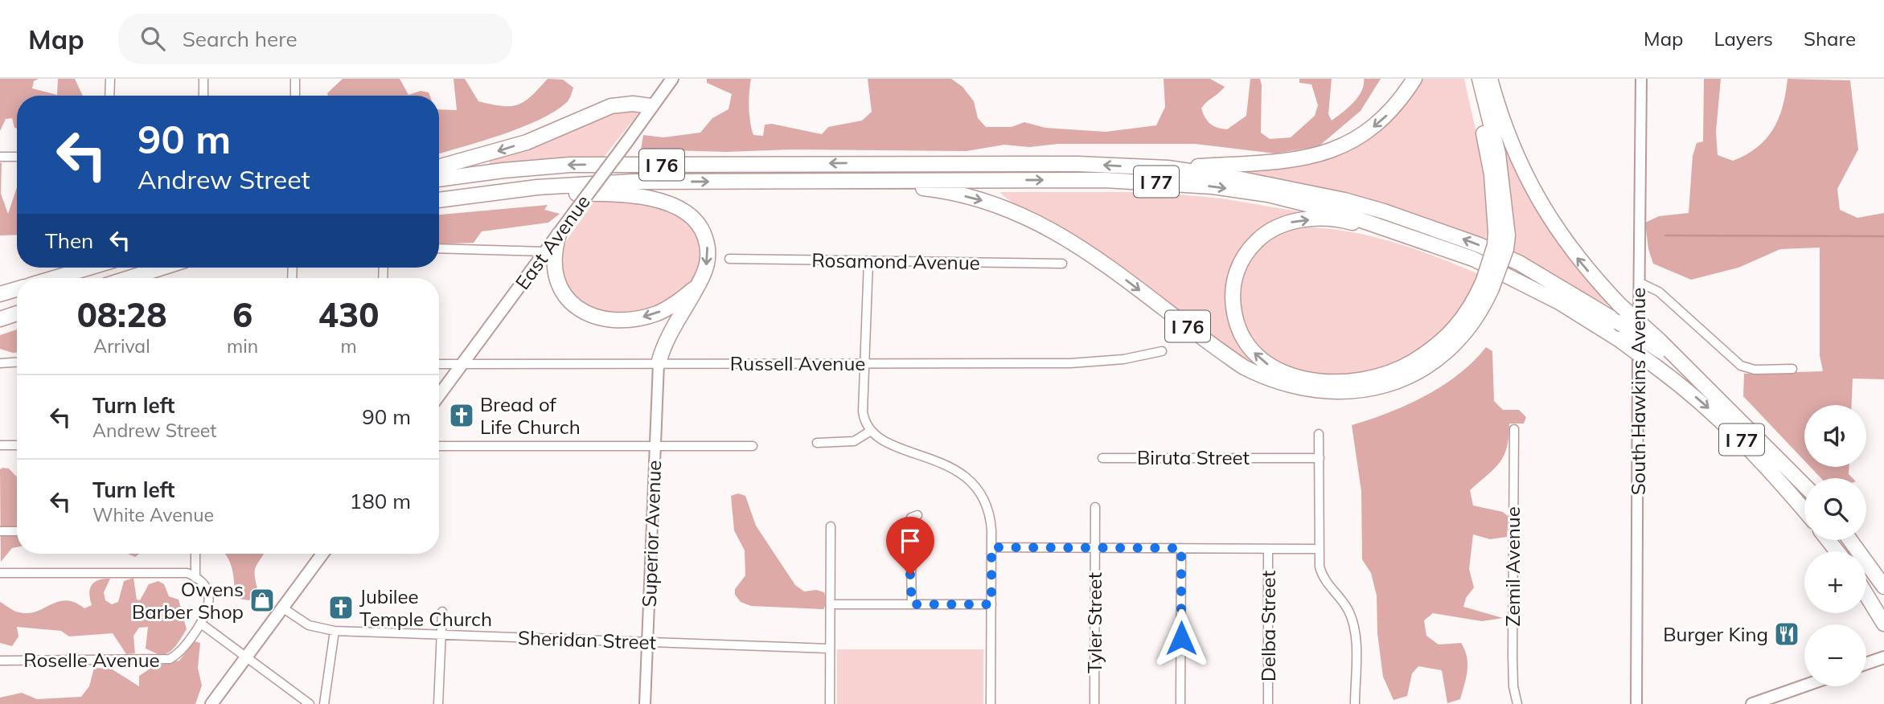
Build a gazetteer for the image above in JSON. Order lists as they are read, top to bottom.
{
  "streets": {
    "highway": ["I 76", "I 77"],
    "main road": ["East Avenue"],
    "street": [
      "Rosamond Avenue",
      "Russell Avenue",
      "South Hawkins Avenue",
      "Biruta Street",
      "Superior Avenue",
      "Zemil Avenue",
      "Tyler Street",
      "Delba Street",
      "Sheridan Street",
      "Roselle Avenue"
    ]
  },
  "crossings": [
    ["I 76", "I 77"],
    ["East Avenue", "Russell Avenue"],
    ["Russell Avenue", "Superior Avenue"],
    ["Superior Avenue", "Sheridan Street"]
  ],
  "places": {
    "church": ["Bread of Life Church", "Jubilee Temple Church"],
    "shop": ["Owens Barber Shop"],
    "restaurant": ["Burger King"]
  },
  "page": {
    "header": "Map",
    "search": "Search here",
    "nav": ["Map", "Layers", "Share"],
    "turn": ["90 m", "Andrew Street"],
    "then": "Then",
    "eta": [
      "08:28",
      "Arrival",
      "6",
      "min",
      "430",
      "m"
    ],
    "list": [
      {
        "name": "Turn left",
        "note": "Andrew Street",
        "value": "90 m"
      },
      {
        "name": "Turn left",
        "note": "White Avenue",
        "value": "180 m"
      }
    ],
    "map_buttons": ["+", "−"]
  }
}
